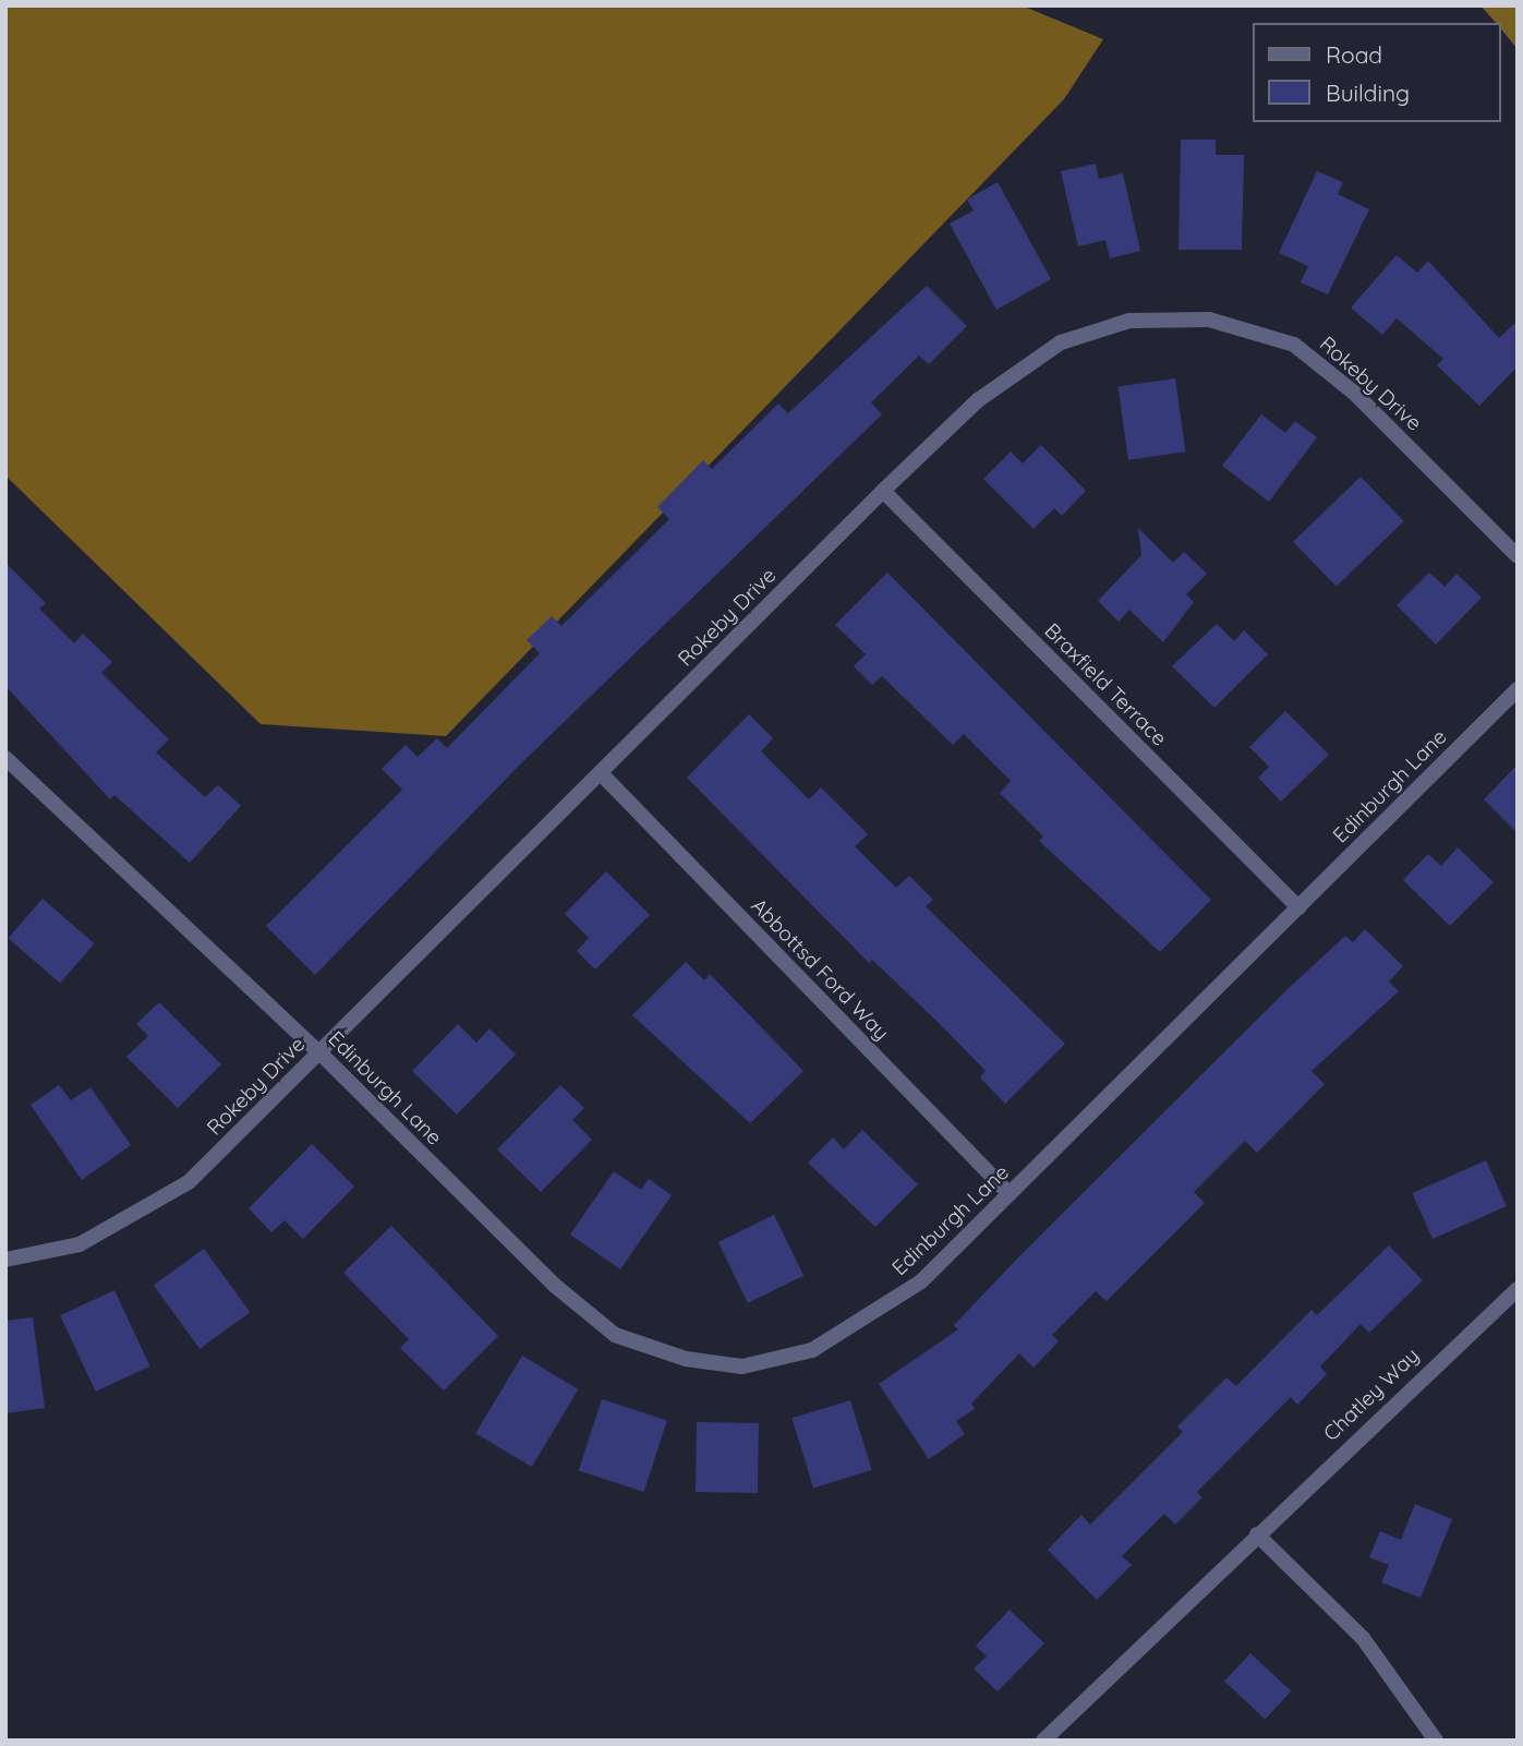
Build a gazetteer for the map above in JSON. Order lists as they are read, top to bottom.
{
  "streets": {
    "street": [
      "Rokeby Drive",
      "Braxfield Terrace",
      "Edinburgh Lane",
      "Abbottsd Ford Way",
      "Chatley Way"
    ]
  },
  "crossings": [
    ["Rokeby Drive", "Braxfield Terrace"],
    ["Rokeby Drive", "Edinburgh Lane"],
    ["Rokeby Drive", "Abbottsd Ford Way"],
    ["Braxfield Terrace", "Edinburgh Lane"],
    ["Edinburgh Lane", "Abbottsd Ford Way"]
  ],
  "legend": ["Road", "Building"]
}
